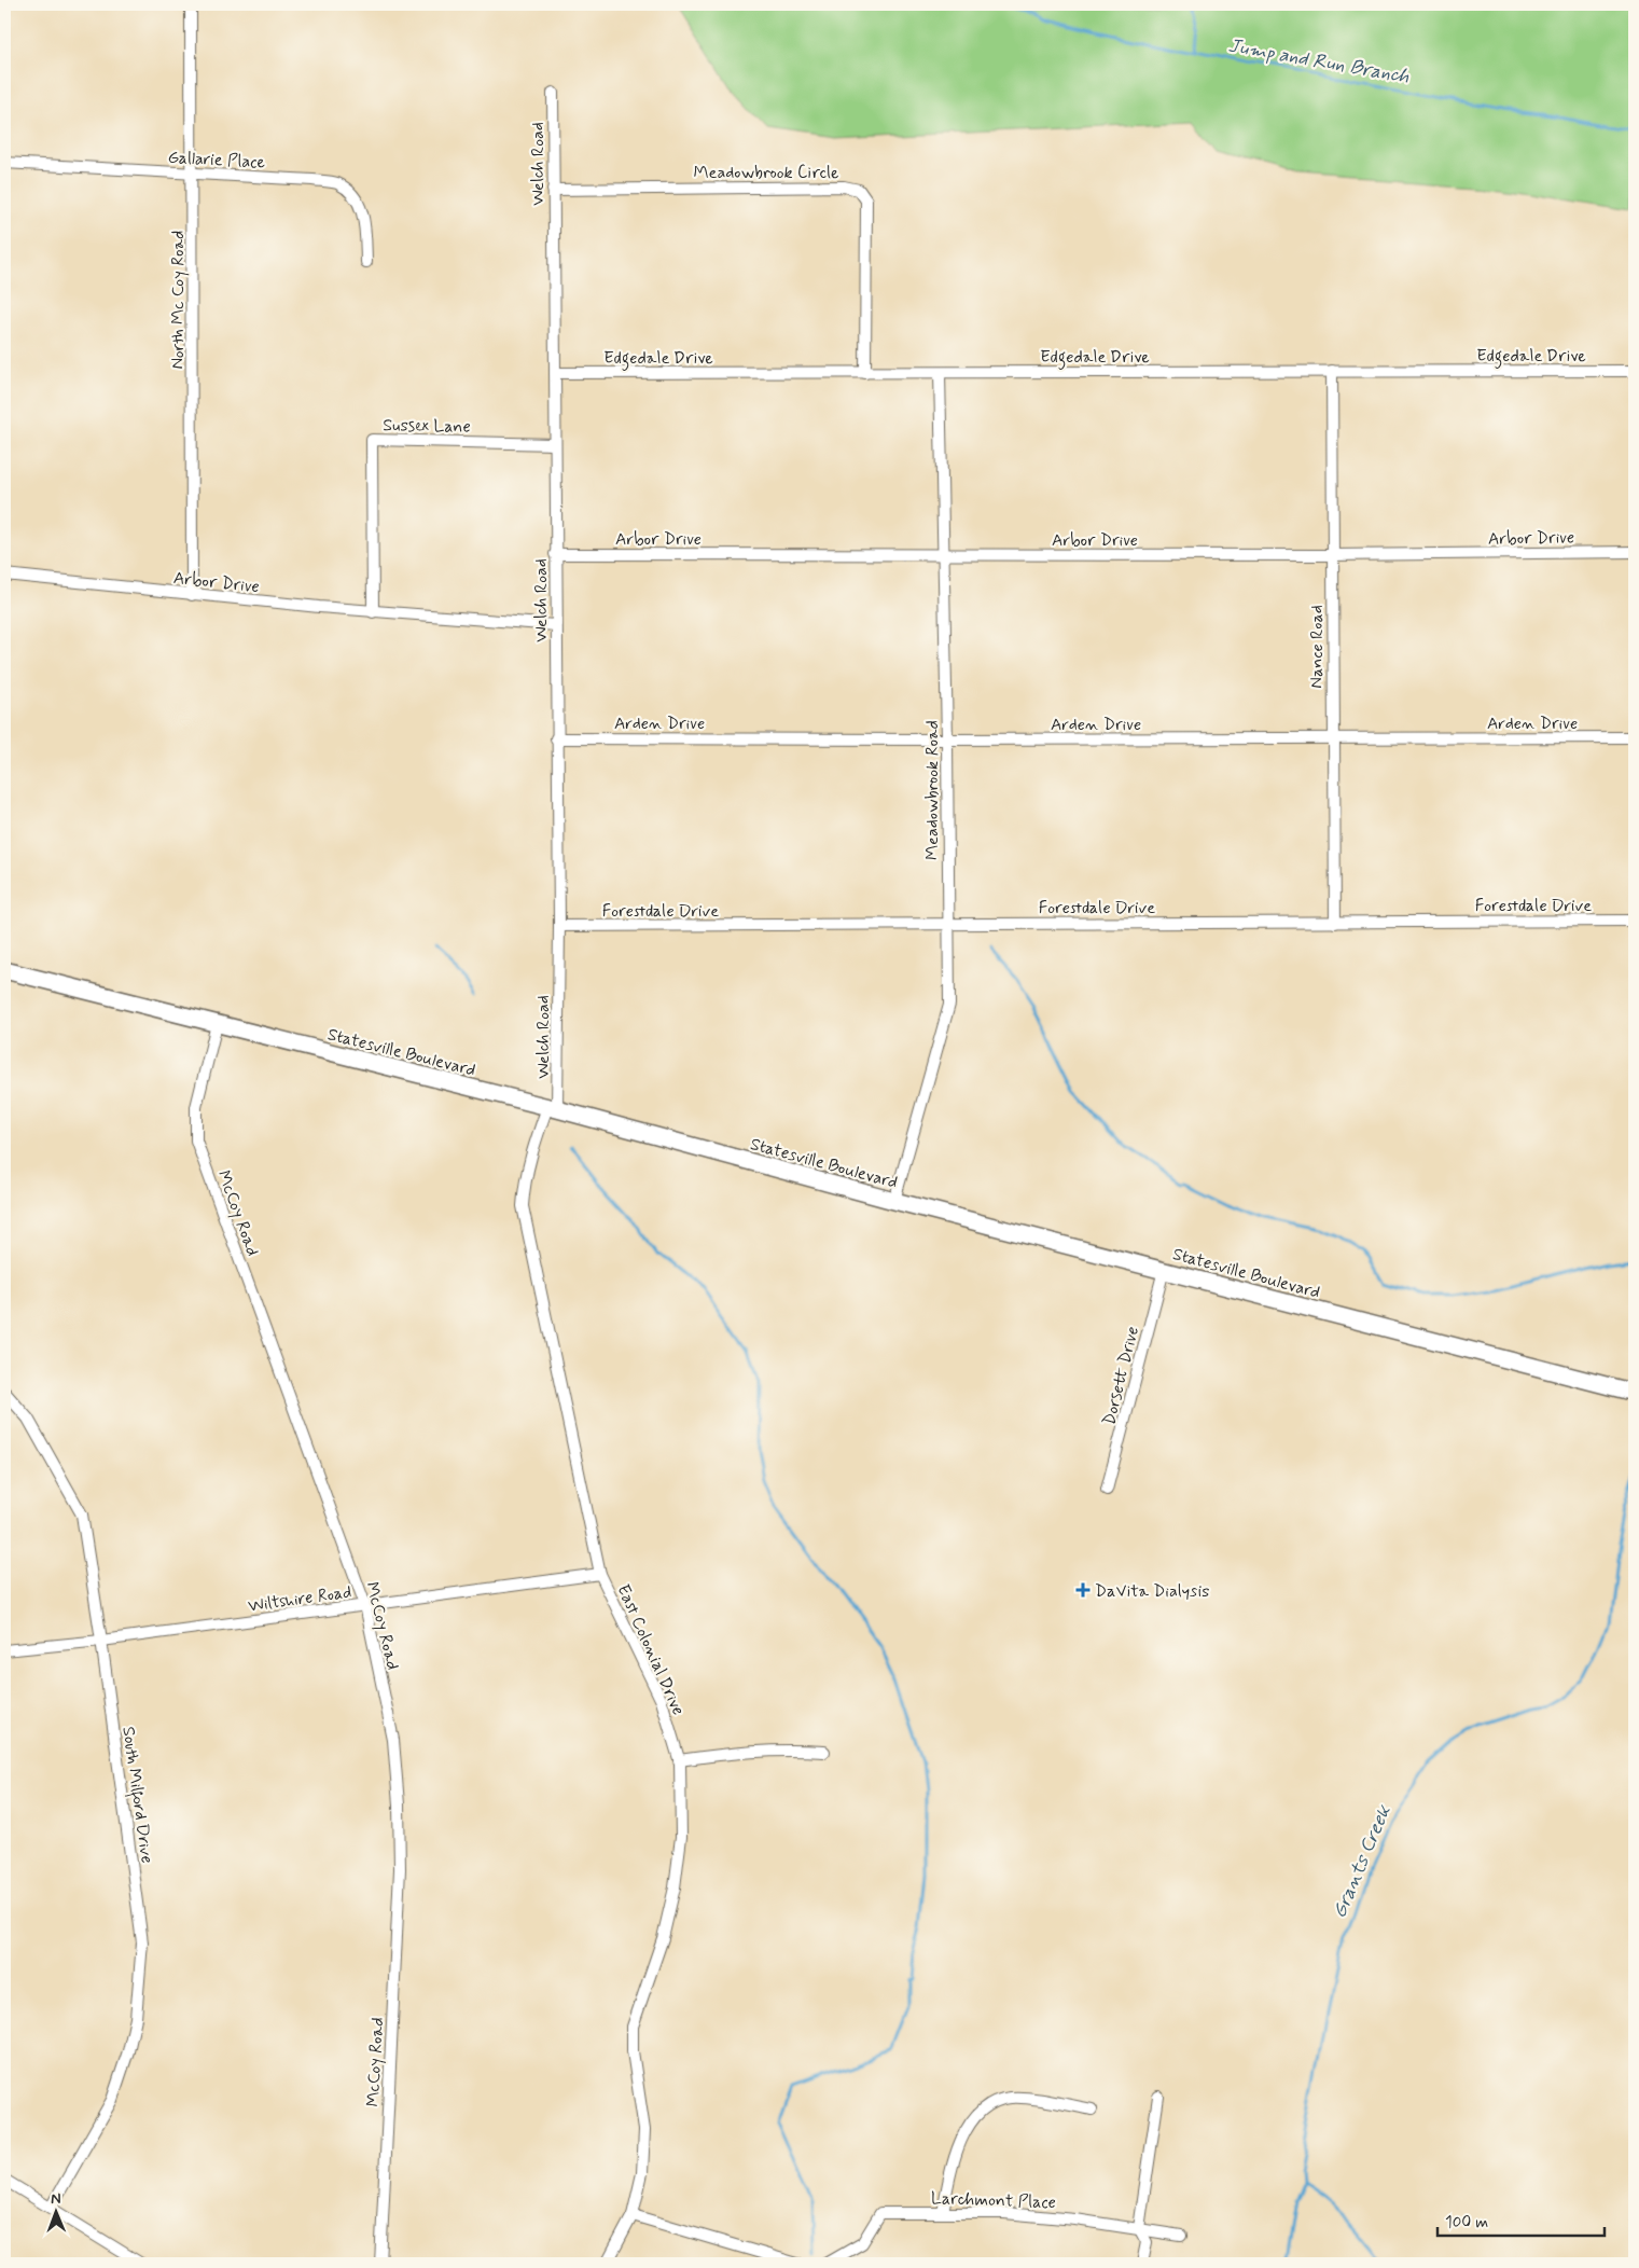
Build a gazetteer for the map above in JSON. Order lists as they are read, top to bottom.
{
  "streets": {
    "main road": ["Statesville Boulevard"],
    "street": [
      "Gallarie Place",
      "Welch Road",
      "Meadowbrook Circle",
      "North Mc Coy Road",
      "Edgedale Drive",
      "Sussex Lane",
      "Arbor Drive",
      "Nance Road",
      "Arden Drive",
      "Meadowbrook Road",
      "Forestdale Drive",
      "McCoy Road",
      "Dorsett Drive",
      "Wiltshire Road",
      "East Colonial Drive",
      "South Milford Drive",
      "Larchmont Place"
    ]
  },
  "crossings": [
    ["Gallarie Place", "North Mc Coy Road"],
    ["Welch Road", "Meadowbrook Circle"],
    ["Welch Road", "Edgedale Drive"],
    ["Welch Road", "Sussex Lane"],
    ["Welch Road", "Arbor Drive"],
    ["Welch Road", "Arden Drive"],
    ["Welch Road", "Forestdale Drive"],
    ["Welch Road", "Statesville Boulevard"],
    ["Welch Road", "East Colonial Drive"],
    ["Meadowbrook Circle", "Edgedale Drive"],
    ["North Mc Coy Road", "Arbor Drive"],
    ["Edgedale Drive", "Nance Road"],
    ["Edgedale Drive", "Meadowbrook Road"],
    ["Sussex Lane", "Arbor Drive"],
    ["Arbor Drive", "Nance Road"],
    ["Arbor Drive", "Meadowbrook Road"],
    ["Nance Road", "Arden Drive"],
    ["Nance Road", "Forestdale Drive"],
    ["Arden Drive", "Meadowbrook Road"],
    ["Meadowbrook Road", "Forestdale Drive"],
    ["Meadowbrook Road", "Statesville Boulevard"],
    ["Statesville Boulevard", "McCoy Road"],
    ["Statesville Boulevard", "Dorsett Drive"],
    ["Statesville Boulevard", "East Colonial Drive"],
    ["McCoy Road", "Wiltshire Road"],
    ["Wiltshire Road", "East Colonial Drive"],
    ["Wiltshire Road", "South Milford Drive"]
  ],
  "water": ["Jump and Run Branch", "Grants Creek"],
  "places": {
    "health": ["DaVita Dialysis"]
  },
  "scale_bar": "100 m",
  "north": "top"
}
